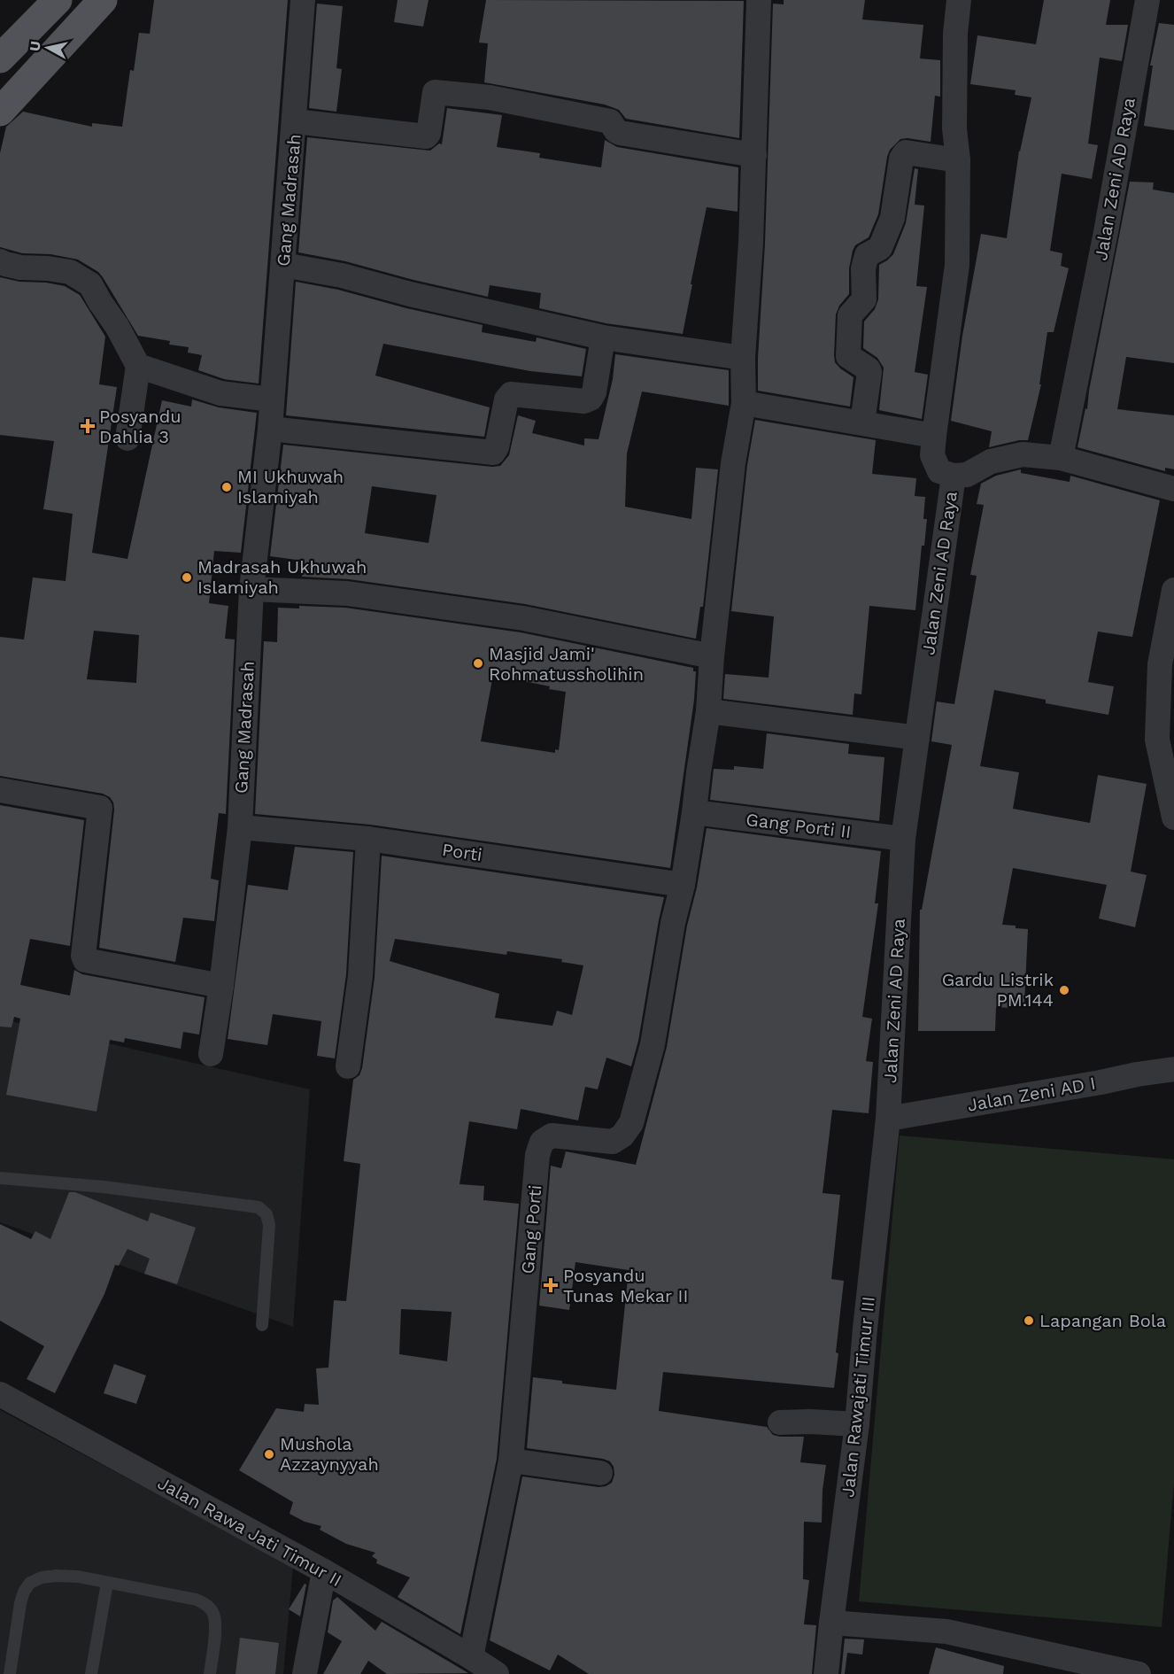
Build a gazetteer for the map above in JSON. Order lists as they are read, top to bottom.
{
  "streets": {
    "street": [
      "Jalan Zeni AD Raya",
      "Gang Madrasah",
      "Gang Porti II",
      "Porti",
      "Jalan Zeni AD I",
      "Gang Porti",
      "Jalan Rawajati Timur III",
      "Jalan Rawa Jati Timur II"
    ]
  },
  "crossings": [
    ["Jalan Zeni AD Raya", "Gang Porti II"],
    ["Jalan Zeni AD Raya", "Jalan Zeni AD I"],
    ["Jalan Zeni AD Raya", "Jalan Rawajati Timur III"],
    ["Gang Madrasah", "Porti"],
    ["Porti", "Gang Porti"],
    ["Jalan Zeni AD I", "Jalan Rawajati Timur III"],
    ["Gang Porti", "Jalan Rawa Jati Timur II"]
  ],
  "places": {
    "health": ["Posyandu Dahlia 3", "Posyandu Tunas Mekar II"],
    "other": [
      "MI Ukhuwah Islamiyah",
      "Madrasah Ukhuwah Islamiyah",
      "Masjid Jami' Rohmatussholihin",
      "Gardu Listrik PM.144",
      "Lapangan Bola",
      "Mushola Azzaynyyah"
    ]
  },
  "north": "left"
}
